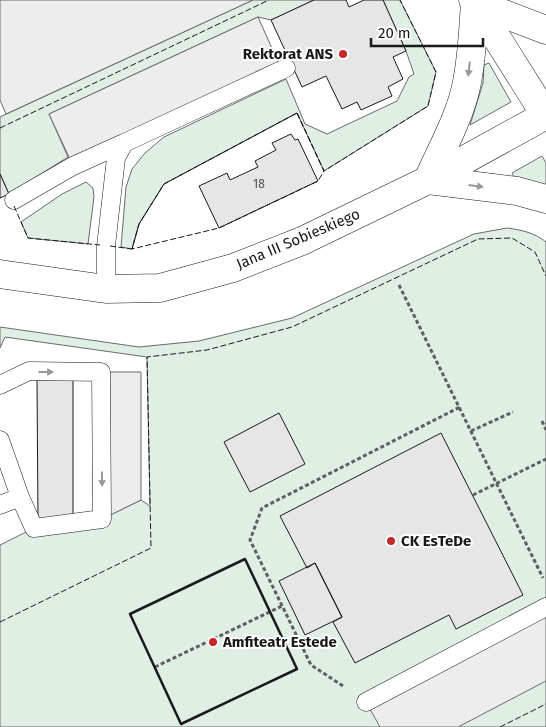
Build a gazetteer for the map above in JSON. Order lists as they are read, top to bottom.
{
  "streets": {
    "street": ["Jana III Sobieskiego"]
  },
  "places": ["Rektorat ANS", "CK EsTeDe", "Amfiteatr Estede"],
  "house_numbers": ["18"],
  "scale_bar": "20 m"
}
